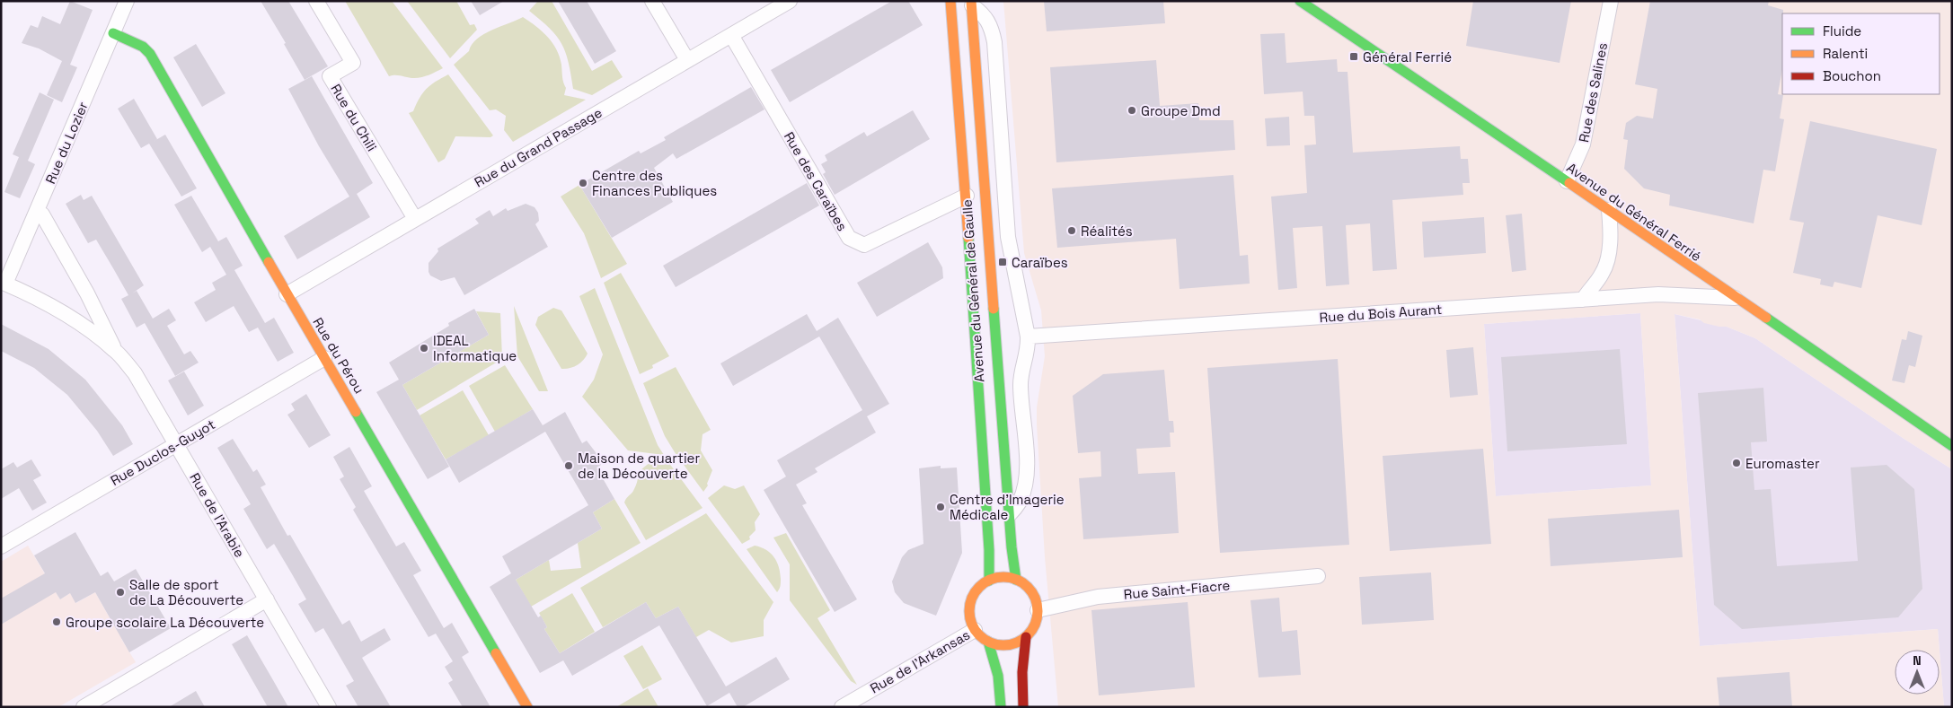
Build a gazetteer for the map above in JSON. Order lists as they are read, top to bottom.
{
  "streets": {
    "street": [
      "Rue des Salines",
      "Rue du Chili",
      "Rue du Lozier",
      "Rue du Grand Passage",
      "Rue des Caraïbes",
      "Avenue du Général Ferrié",
      "Avenue du Général de Gaulle",
      "Rue du Bois Aurant",
      "Rue du Pérou",
      "Rue Duclos-Guyot",
      "Rue de l'Arabie",
      "Rue Saint-Fiacre",
      "Rue de l'Arkansas"
    ]
  },
  "crossings": [
    ["Rue des Salines", "Avenue du Général Ferrié"],
    ["Rue du Chili", "Rue du Grand Passage"],
    ["Rue du Lozier", "Rue du Pérou"],
    ["Rue du Lozier", "Rue de l'Arabie"],
    ["Rue du Grand Passage", "Rue des Caraïbes"],
    ["Rue du Grand Passage", "Rue du Pérou"],
    ["Rue des Caraïbes", "Avenue du Général de Gaulle"],
    ["Avenue du Général Ferrié", "Rue du Bois Aurant"],
    ["Avenue du Général de Gaulle", "Rue du Bois Aurant"],
    ["Avenue du Général de Gaulle", "Rue Saint-Fiacre"],
    ["Avenue du Général de Gaulle", "Rue de l'Arkansas"],
    ["Rue du Pérou", "Rue Duclos-Guyot"],
    ["Rue Duclos-Guyot", "Rue de l'Arabie"],
    ["Rue Saint-Fiacre", "Rue de l'Arkansas"]
  ],
  "places": {
    "transit": ["Général Ferrié", "Caraïbes"],
    "other": [
      "Groupe Dmd",
      "Centre des Finances Publiques",
      "Réalités",
      "IDEAL Informatique",
      "Euromaster",
      "Maison de quartier de la Découverte",
      "Centre d'Imagerie Médicale",
      "Salle de sport de La Découverte",
      "Groupe scolaire La Découverte"
    ]
  },
  "legend": ["Fluide", "Ralenti", "Bouchon"],
  "north": "top"
}
